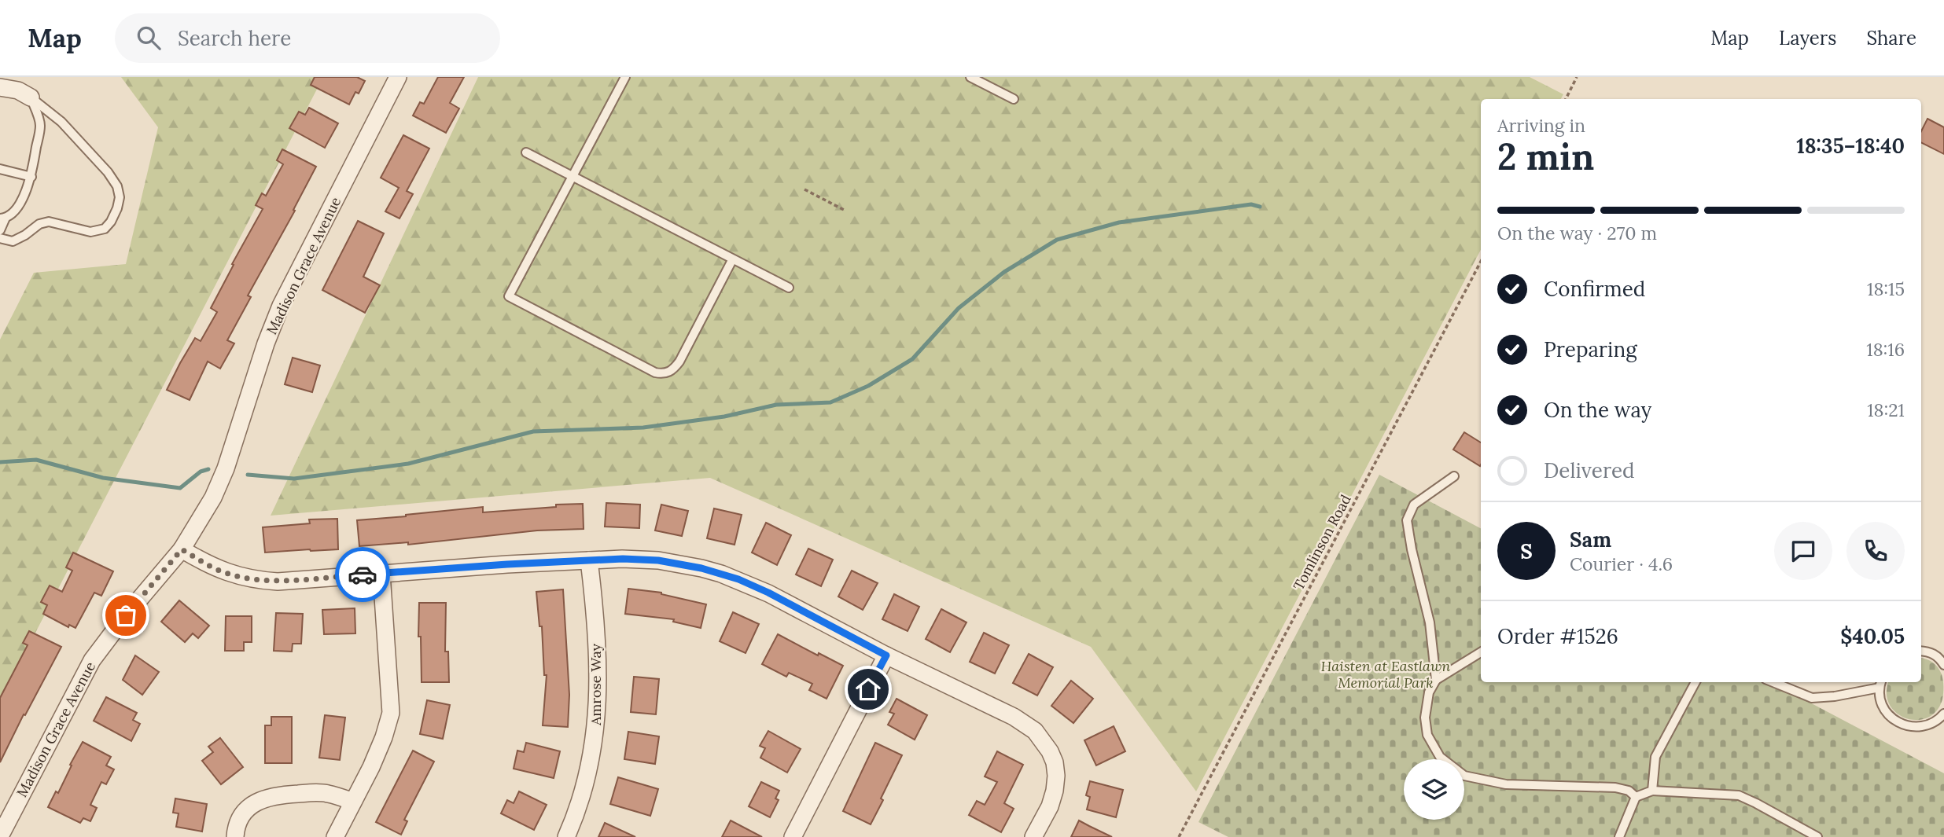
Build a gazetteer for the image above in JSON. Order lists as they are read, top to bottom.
{
  "streets": {
    "street": ["Madison Grace Avenue", "Amrose Way"],
    "path": ["Tomlinson Road"]
  },
  "parks": ["Haisten at Eastlawn Memorial Park"],
  "page": {
    "header": "Map",
    "search": "Search here",
    "nav": ["Map", "Layers", "Share"],
    "heading": ["2 min", "Arriving in", "18:35–18:40"],
    "panel": [
      "Sam",
      "Courier · 4.6",
      "Order #1526",
      "$40.05"
    ],
    "bar": "On the way · 270 m",
    "list": [
      ["Confirmed", "18:15"],
      ["Preparing", "18:16"],
      ["On the way", "18:21"],
      "Delivered"
    ],
    "round": "S"
  }
}
